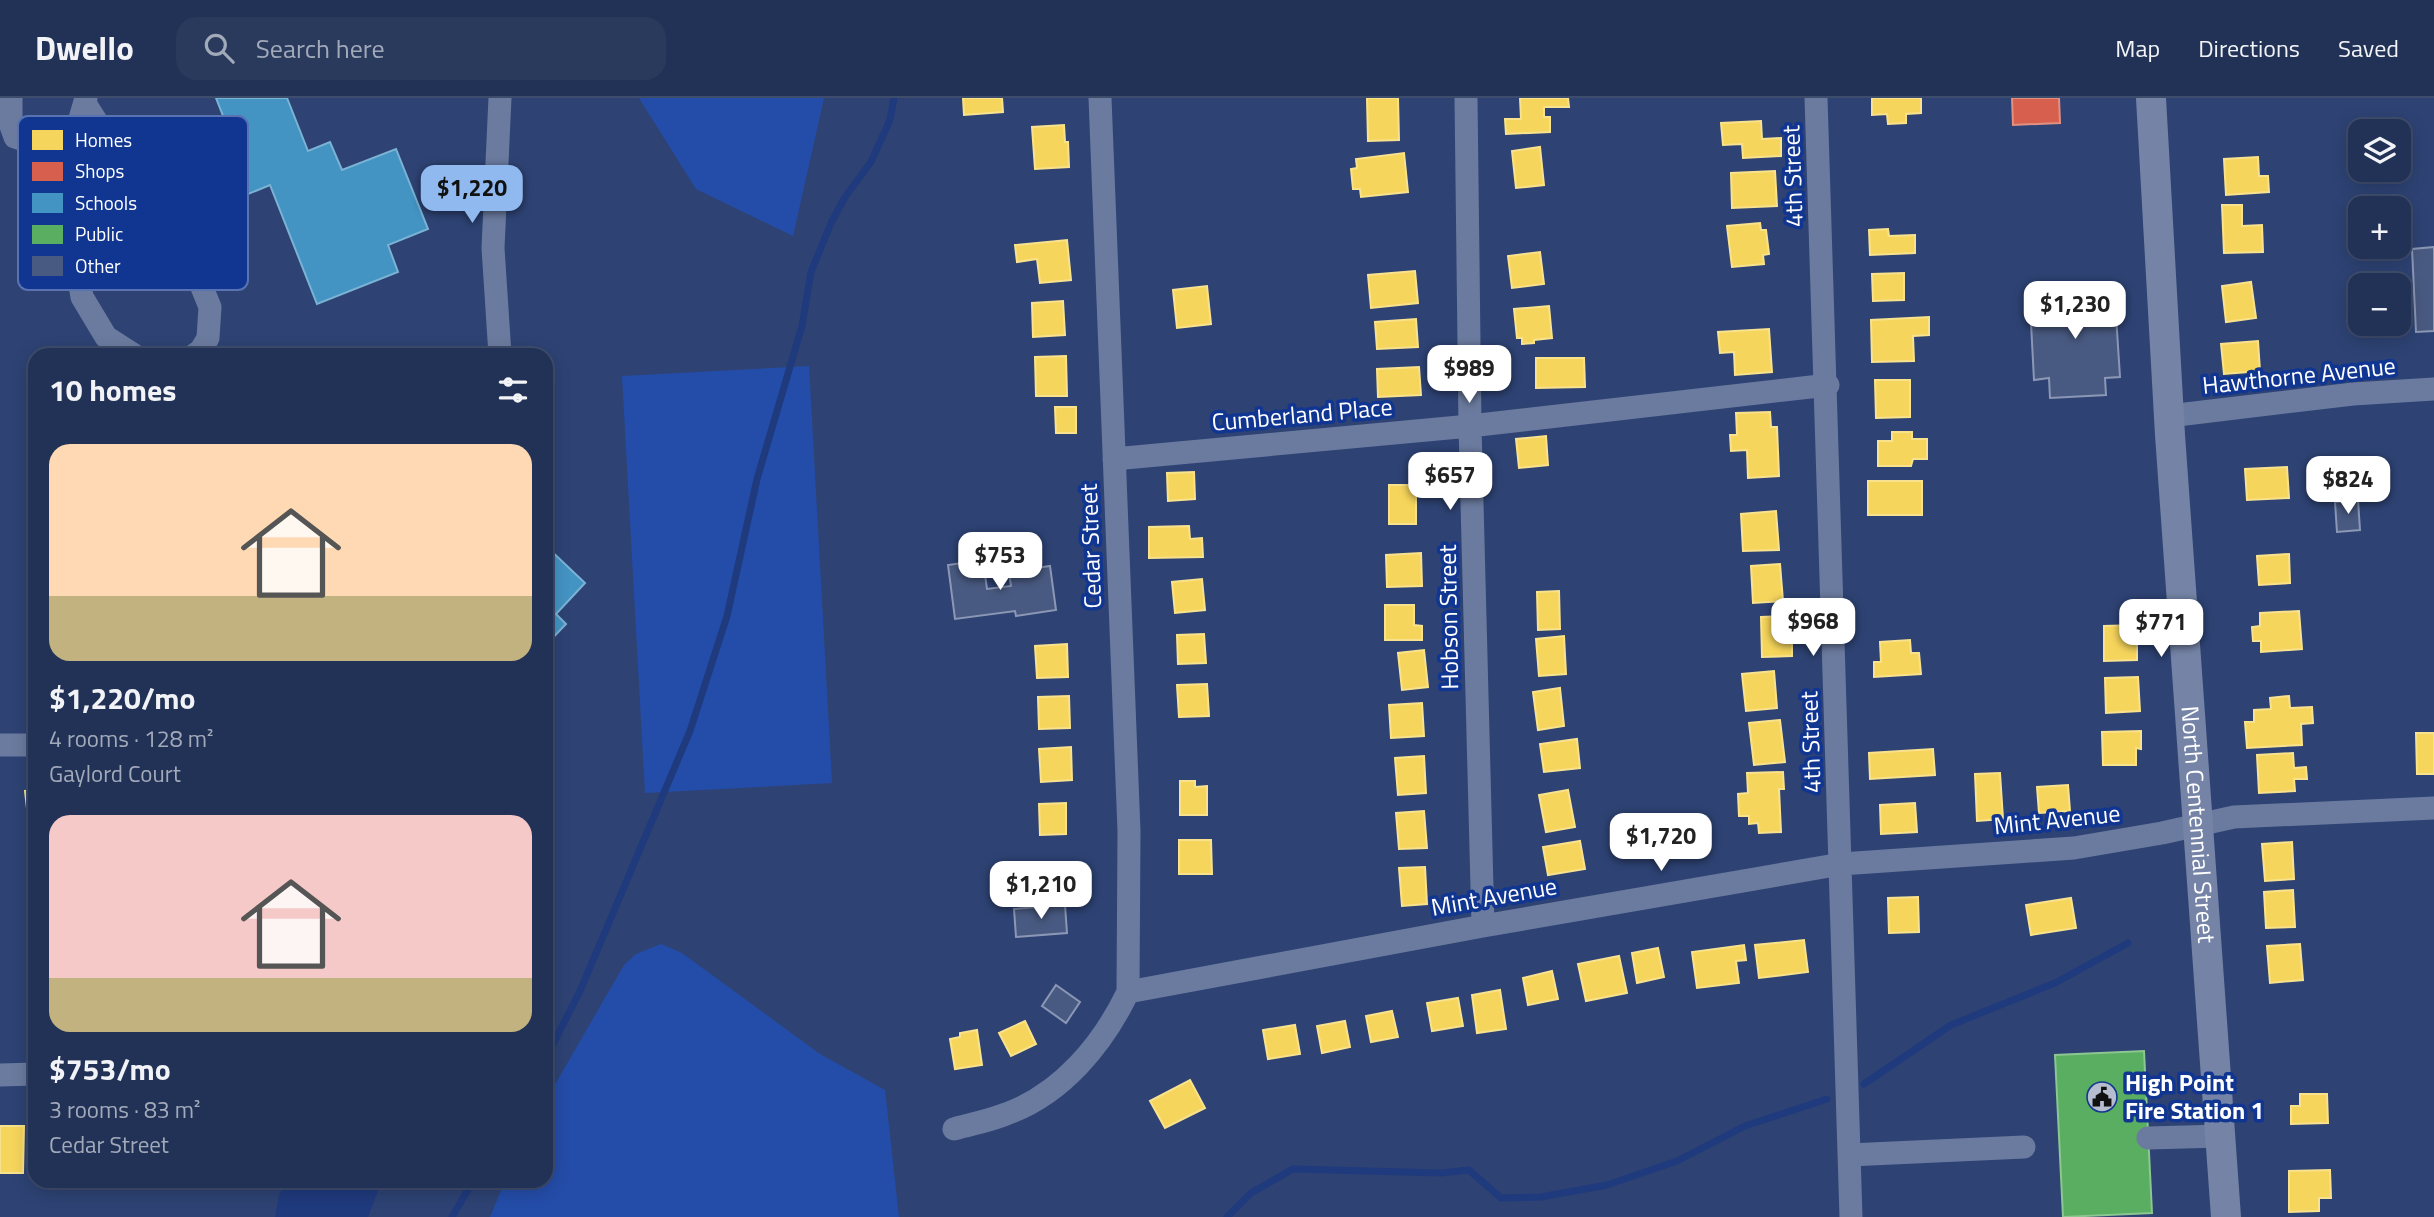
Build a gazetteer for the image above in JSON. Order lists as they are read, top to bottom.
{
  "streets": {
    "main road": ["North Centennial Street"],
    "street": [
      "4th Street",
      "Hawthorne Avenue",
      "Cumberland Place",
      "Cedar Street",
      "Hobson Street",
      "Mint Avenue"
    ]
  },
  "crossings": [
    ["4th Street", "Cumberland Place"],
    ["4th Street", "Mint Avenue"],
    ["Hawthorne Avenue", "North Centennial Street"],
    ["Cumberland Place", "Cedar Street"],
    ["Cumberland Place", "Hobson Street"],
    ["Cedar Street", "Mint Avenue"],
    ["Hobson Street", "Mint Avenue"],
    ["Mint Avenue", "North Centennial Street"]
  ],
  "places": {
    "public building": ["High Point Fire Station 1"]
  },
  "legend": [
    "Homes",
    "Shops",
    "Schools",
    "Public",
    "Other"
  ],
  "page": {
    "header": "Dwello",
    "search": "Search here",
    "nav": ["Map", "Directions", "Saved"],
    "map_buttons": ["+", "−"],
    "price": [
      "$1,220",
      "$1,230",
      "$989",
      "$657",
      "$824",
      "$753",
      "$968",
      "$771",
      "$1,720",
      "$1,210"
    ],
    "heading": "10 homes",
    "list": [
      {
        "name": "$1,220/mo",
        "note": "4 rooms · 128 m² · Gaylord Court"
      },
      {
        "name": "$753/mo",
        "note": "3 rooms · 83 m² · Cedar Street"
      }
    ]
  }
}
